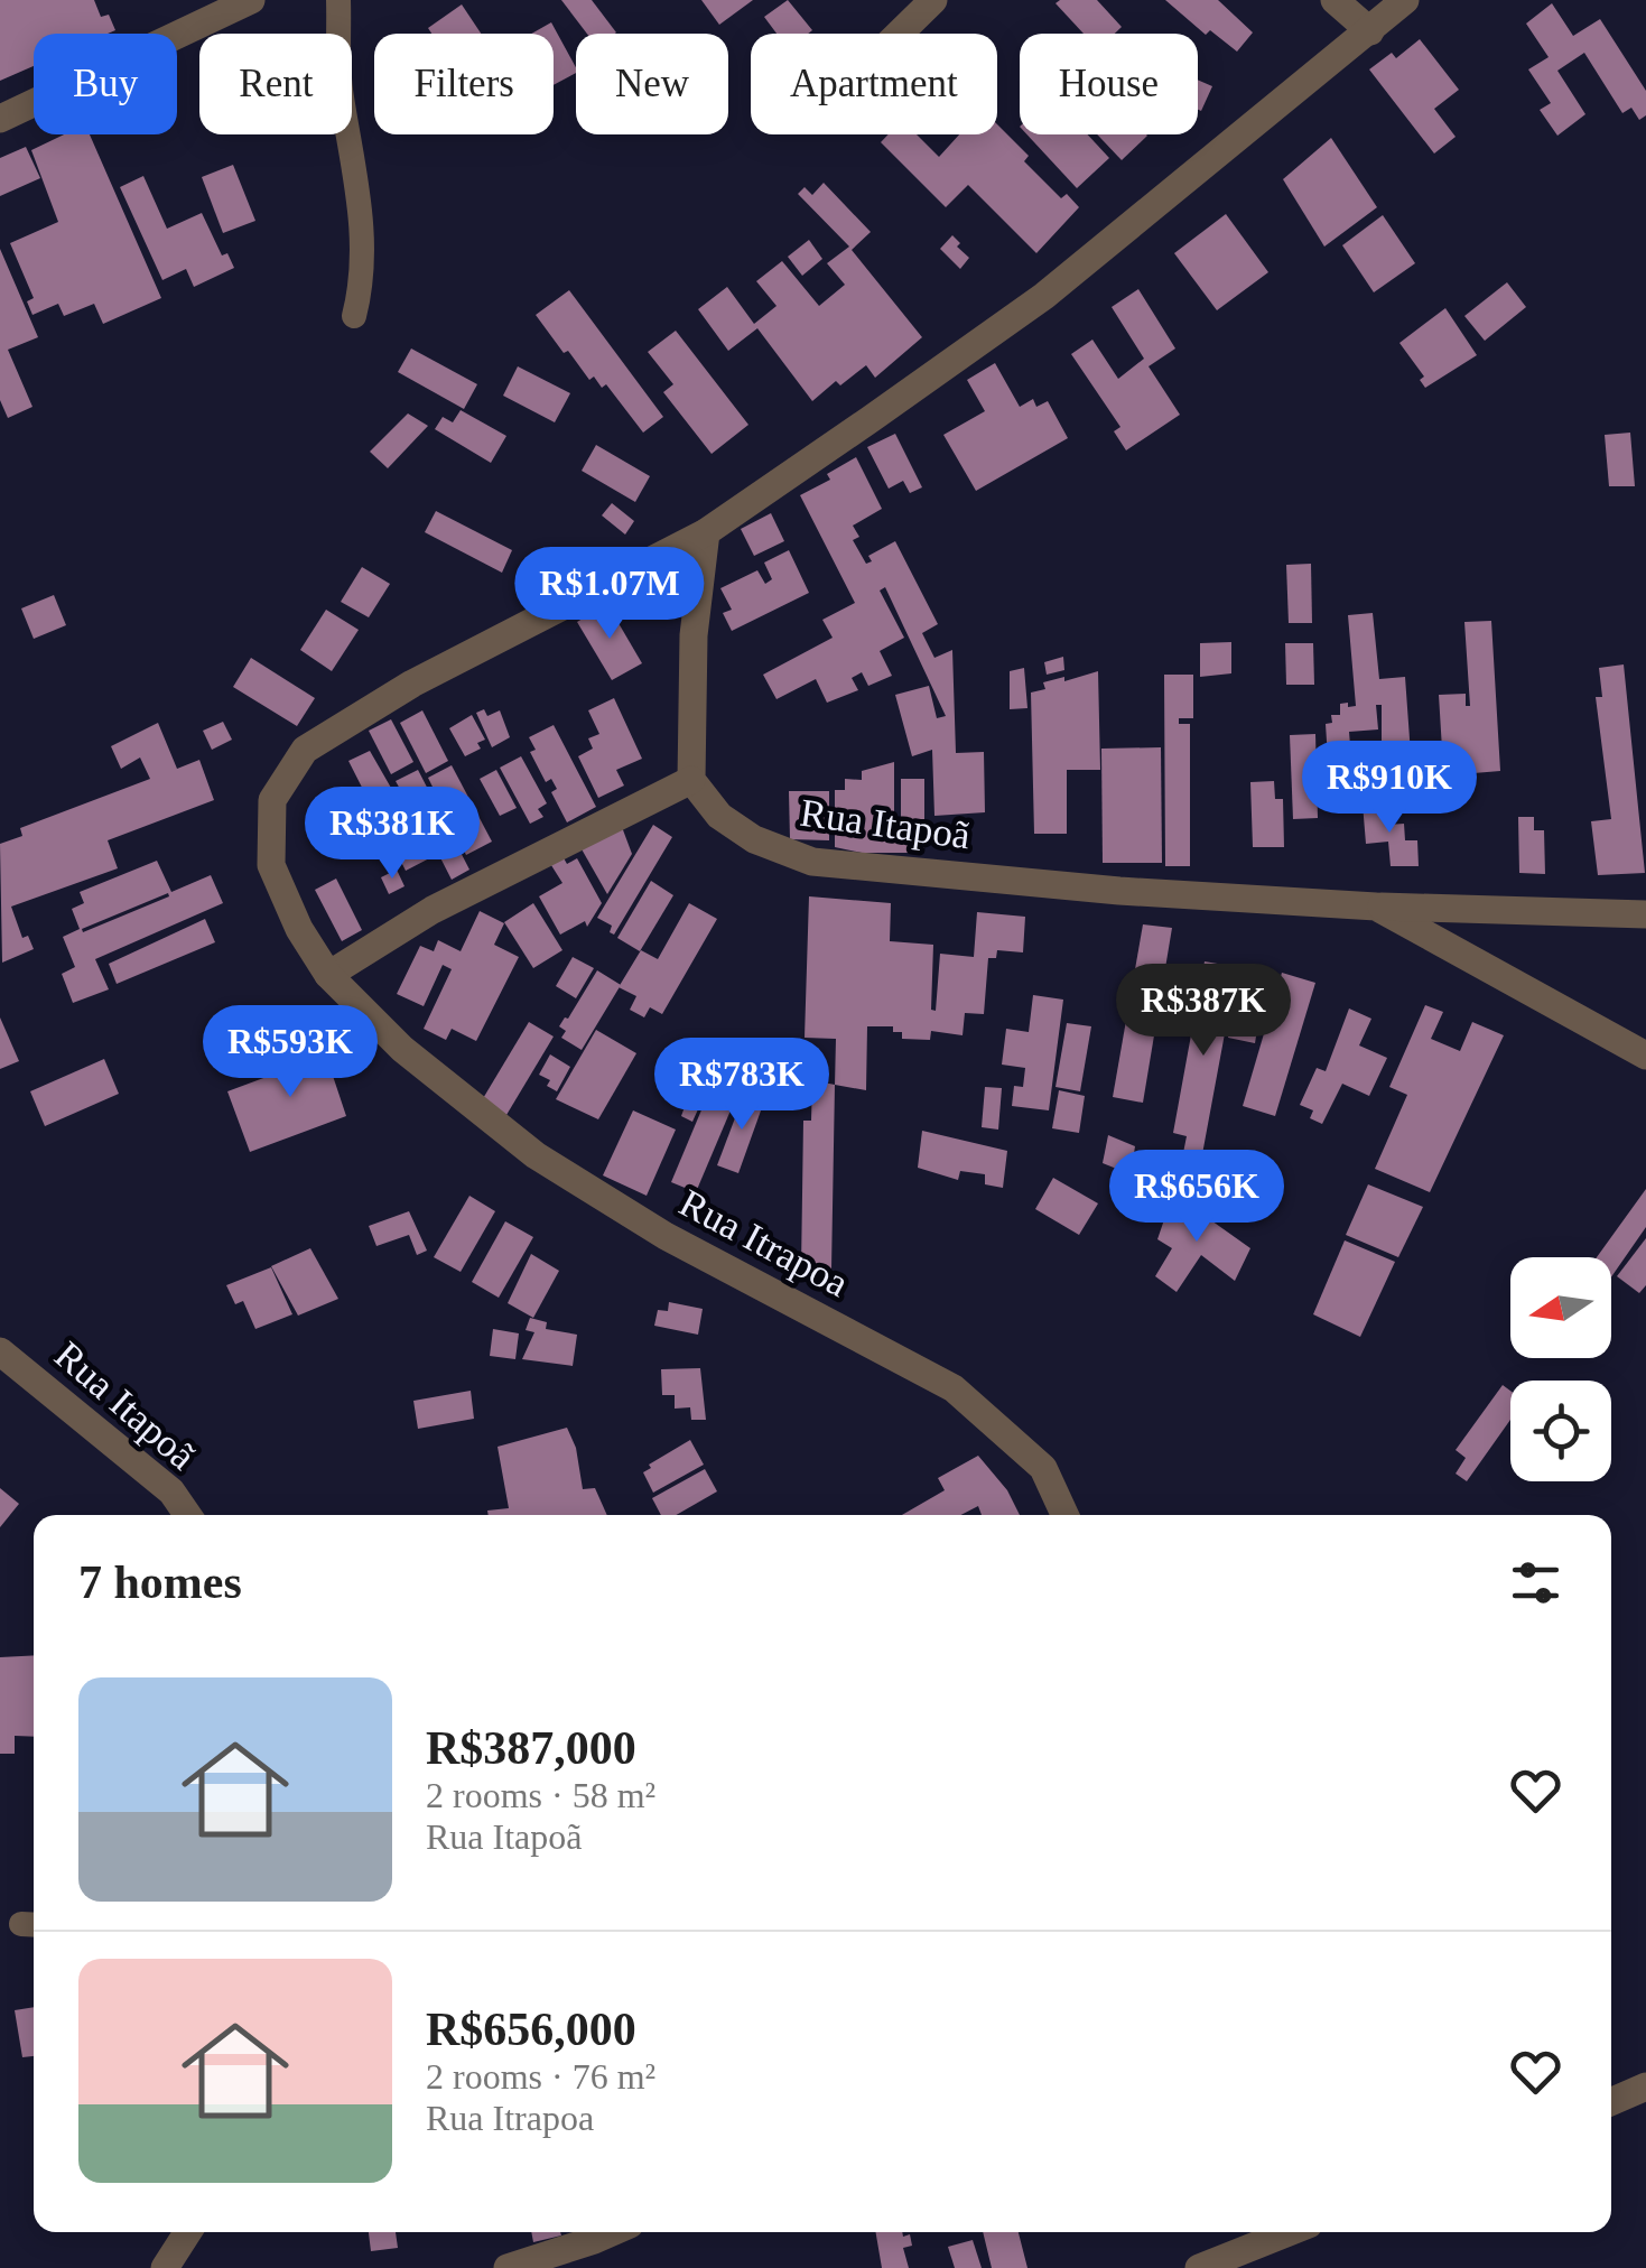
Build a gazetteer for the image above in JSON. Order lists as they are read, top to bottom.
{
  "streets": {
    "street": ["Rua Itapoã", "Rua Itrapoa"]
  },
  "north": "left",
  "page": {
    "chip": [
      "Buy",
      "Rent",
      "Filters",
      "New",
      "Apartment",
      "House"
    ],
    "price": [
      "R$1.07M",
      "R$910K",
      "R$381K",
      "R$387K",
      "R$593K",
      "R$783K",
      "R$656K"
    ],
    "heading": "7 homes",
    "list": [
      {
        "name": "R$387,000",
        "note": "2 rooms · 58 m² · Rua Itapoã"
      },
      {
        "name": "R$656,000",
        "note": "2 rooms · 76 m² · Rua Itrapoa"
      }
    ]
  }
}
